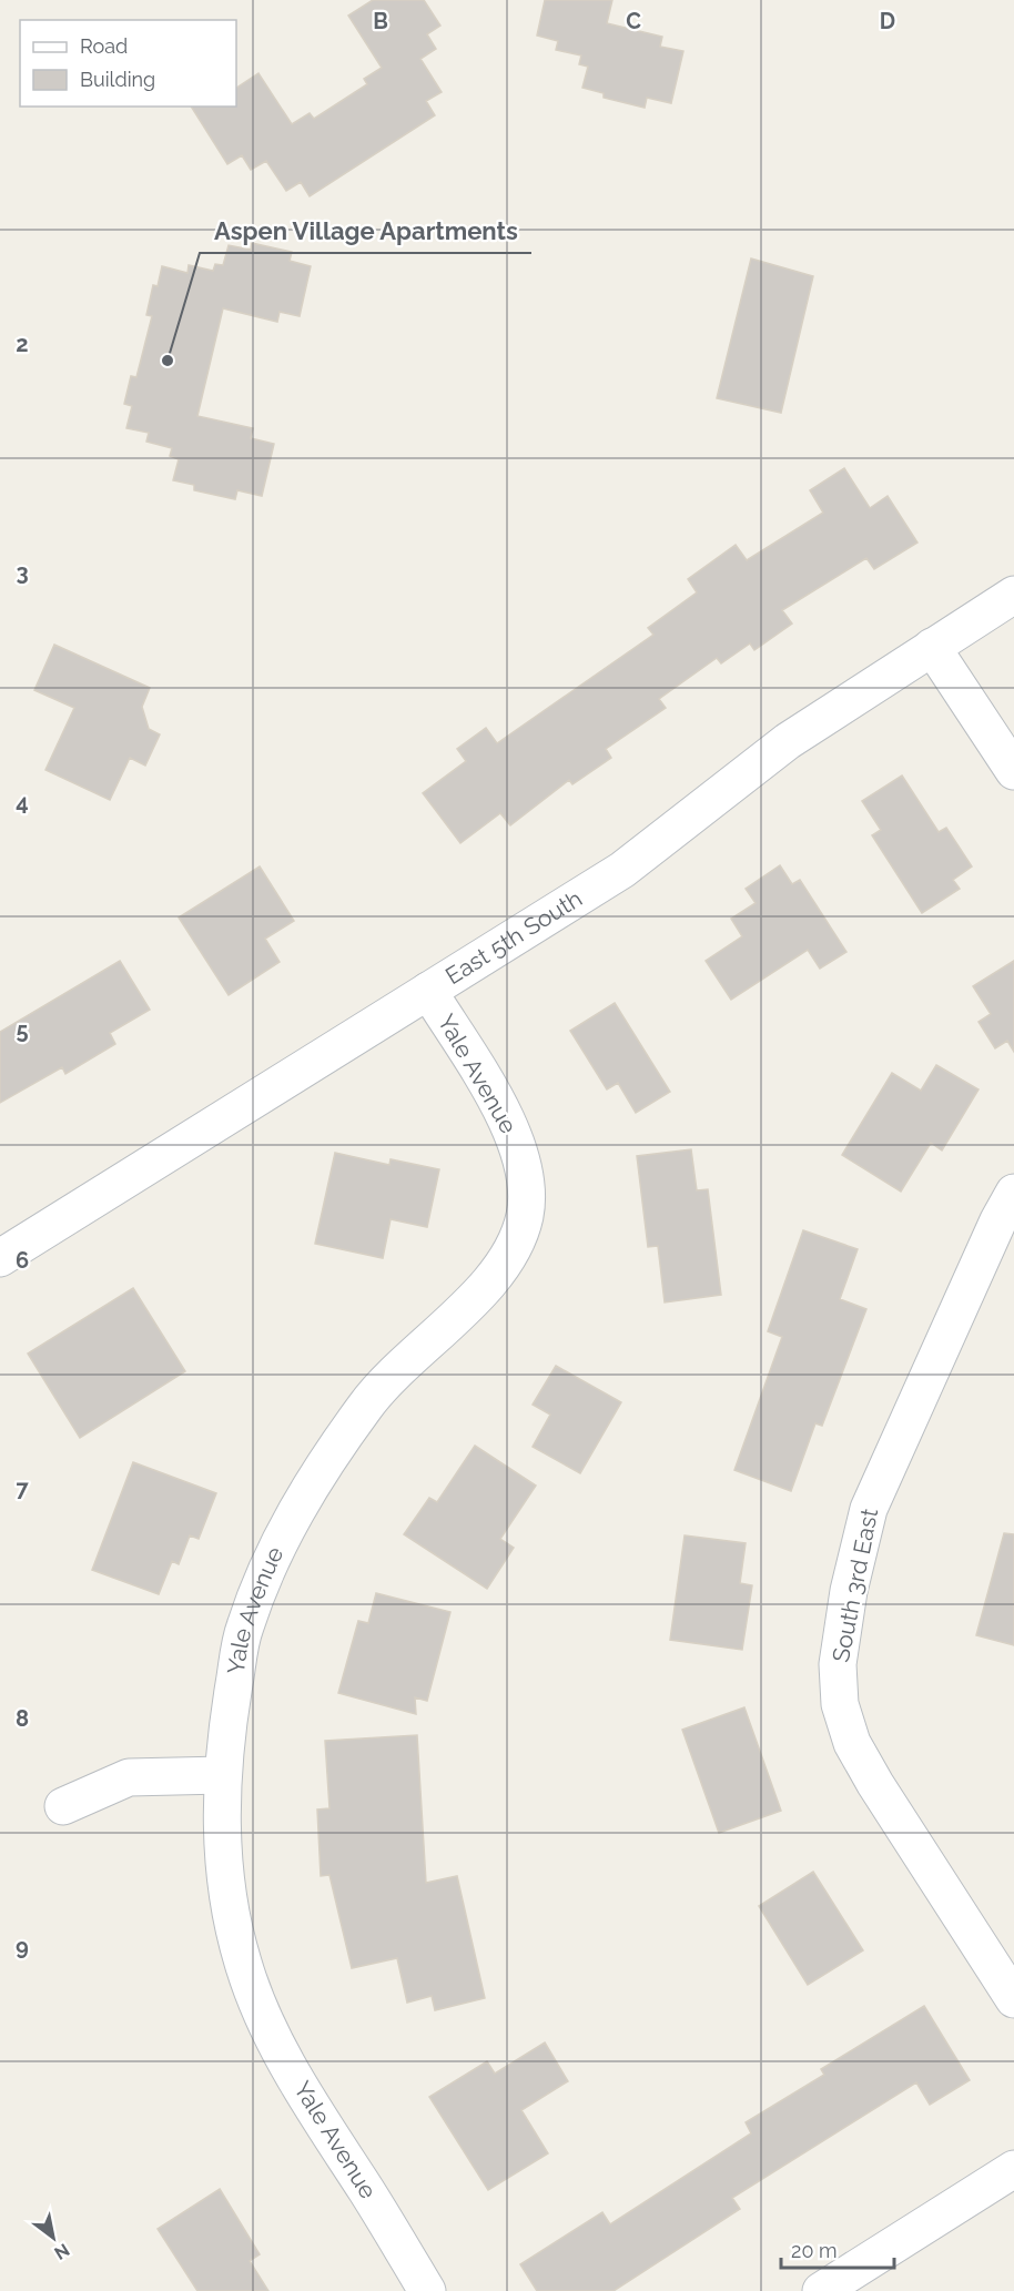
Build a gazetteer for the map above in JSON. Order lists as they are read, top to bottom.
{
  "streets": {
    "street": ["East 5th South", "Yale Avenue", "South 3rd East"]
  },
  "crossings": [
    ["East 5th South", "Yale Avenue"]
  ],
  "places": ["Aspen Village Apartments"],
  "legend": ["Road", "Building"],
  "scale_bar": "20 m",
  "north": "bottom right",
  "grid": {
    "columns": ["B", "C", "D"],
    "rows": [
      "2",
      "3",
      "4",
      "5",
      "6",
      "7",
      "8",
      "9"
    ]
  }
}
